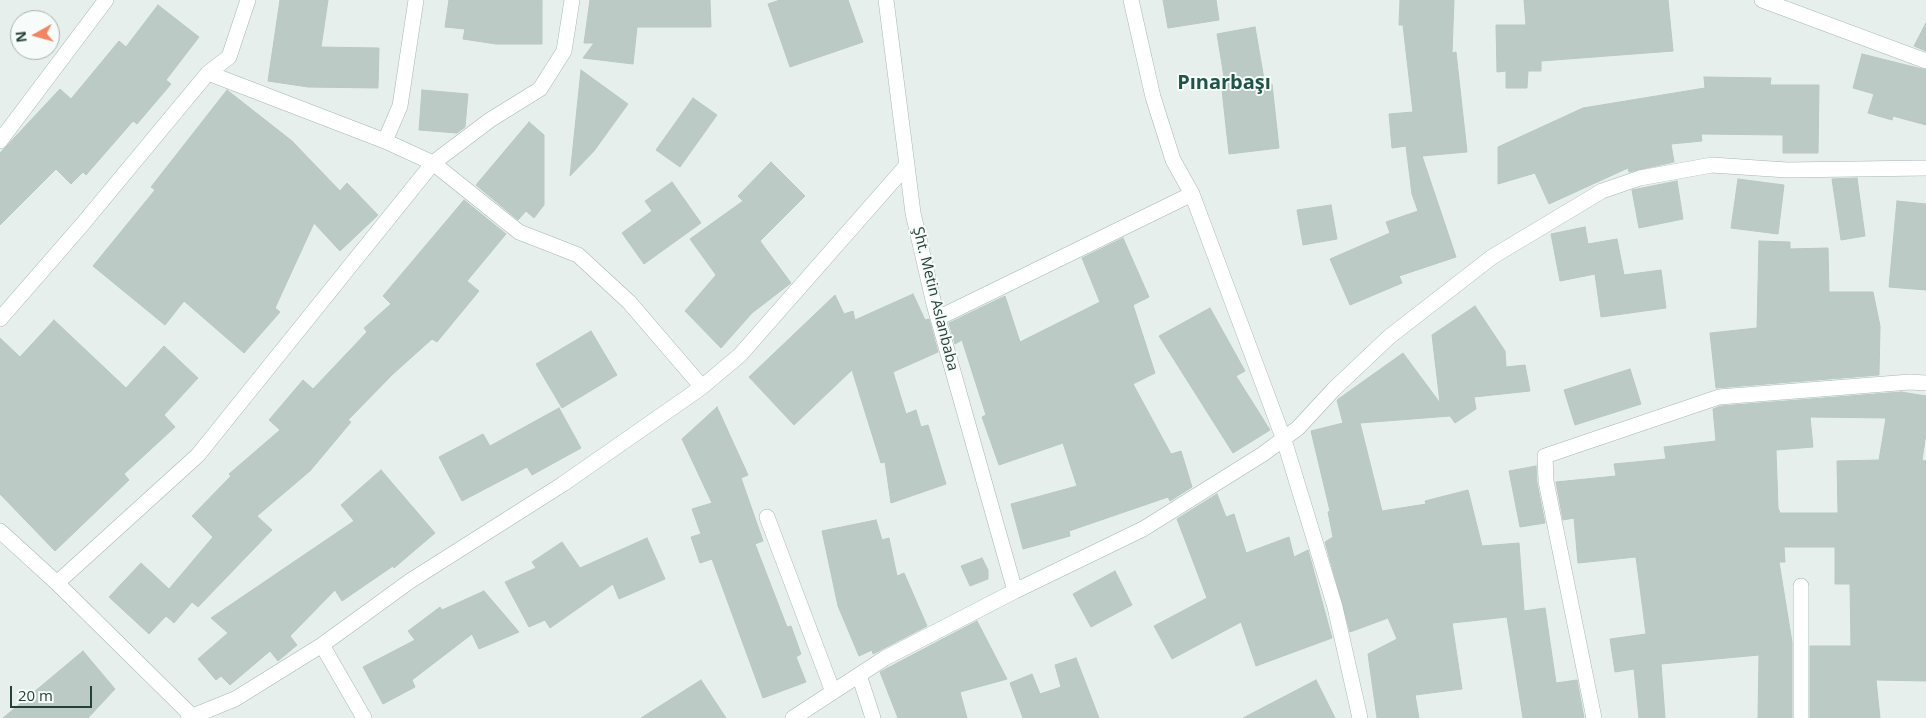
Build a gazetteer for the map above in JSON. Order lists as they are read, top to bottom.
{
  "streets": {
    "street": ["Şht. Metin Aslanbaba"]
  },
  "districts": ["Pınarbaşı"],
  "scale_bar": "20 m",
  "north": "left"
}
